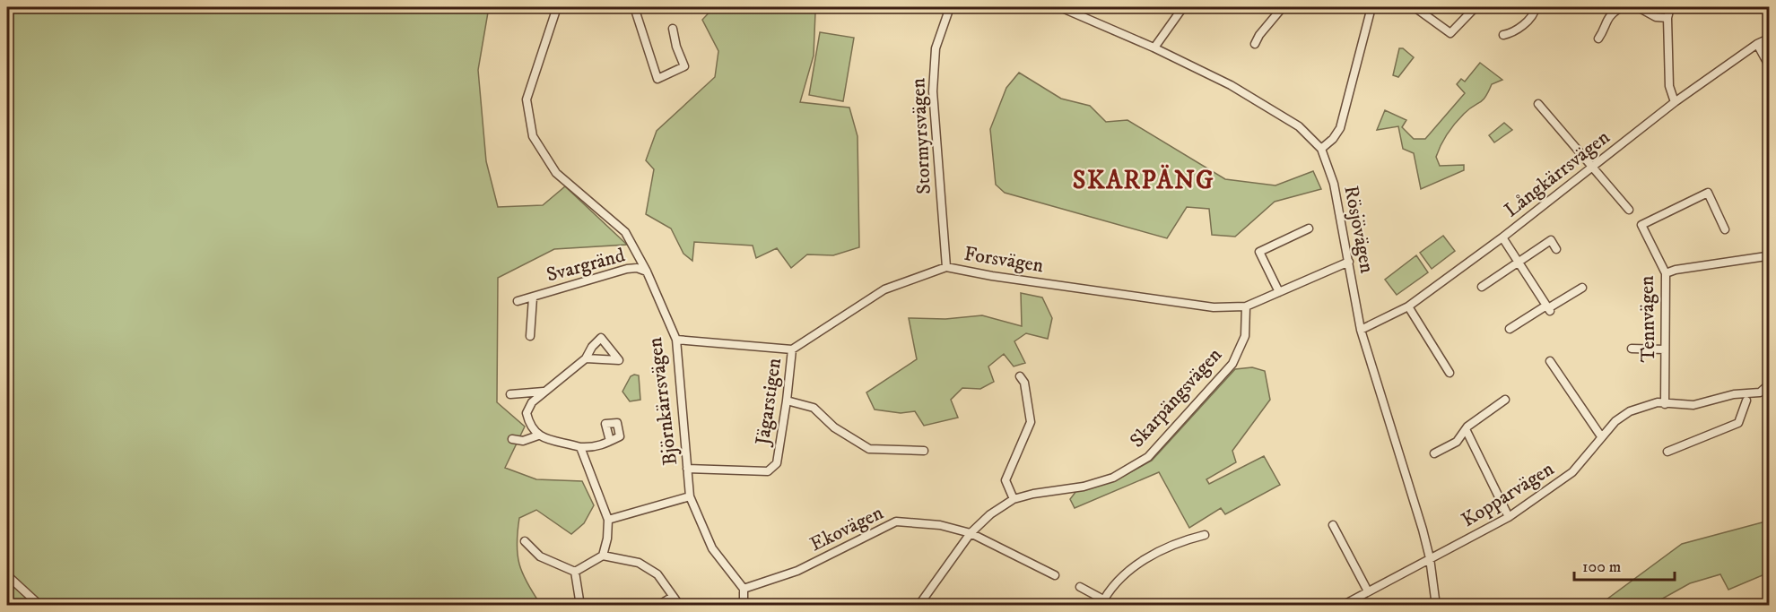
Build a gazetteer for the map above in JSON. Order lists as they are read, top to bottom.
{
  "streets": {
    "street": [
      "Stormyrsvägen",
      "Långkärrsvägen",
      "Rösjövägen",
      "Forsvägen",
      "Svargränd",
      "Tennvägen",
      "Skarpängsvägen",
      "Björnkärrsvägen",
      "Jägarstigen",
      "Kopparvägen",
      "Ekovägen"
    ]
  },
  "crossings": [
    ["Stormyrsvägen", "Forsvägen"],
    ["Långkärrsvägen", "Rösjövägen"],
    ["Rösjövägen", "Forsvägen"],
    ["Rösjövägen", "Kopparvägen"],
    ["Forsvägen", "Skarpängsvägen"],
    ["Forsvägen", "Jägarstigen"],
    ["Svargränd", "Björnkärrsvägen"],
    ["Tennvägen", "Kopparvägen"],
    ["Skarpängsvägen", "Ekovägen"],
    ["Björnkärrsvägen", "Jägarstigen"],
    ["Björnkärrsvägen", "Ekovägen"]
  ],
  "districts": ["SKARPÄNG"],
  "scale_bar": "100 m"
}
